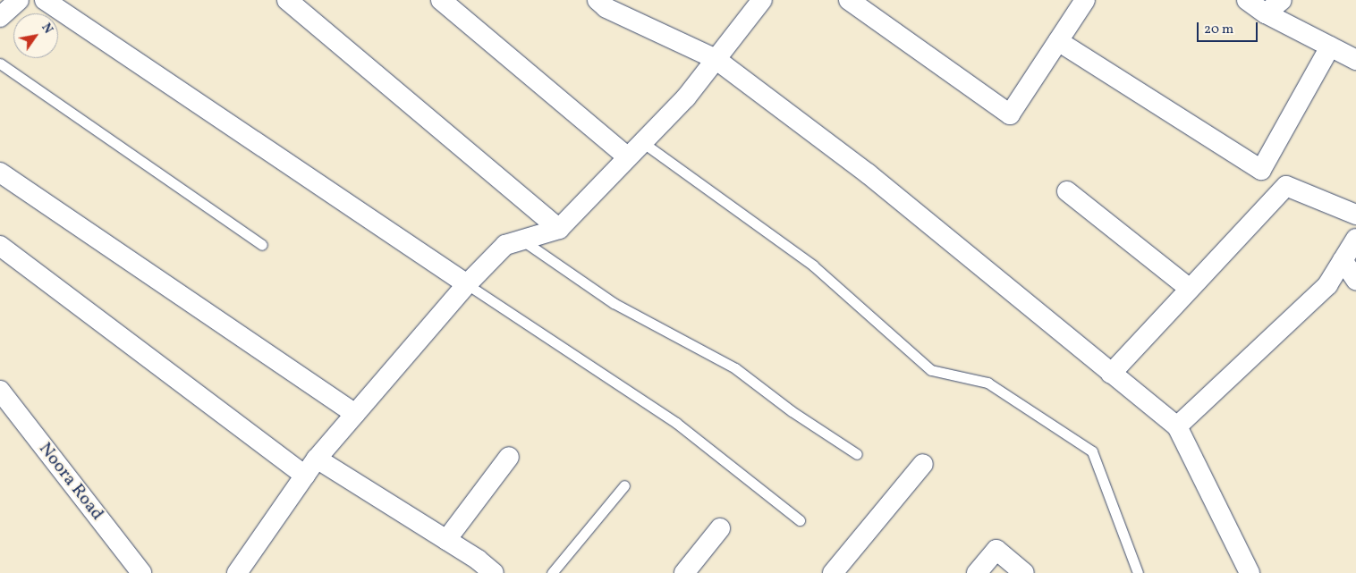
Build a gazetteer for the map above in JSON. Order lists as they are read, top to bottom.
{
  "streets": {
    "street": ["Noora Road"]
  },
  "scale_bar": "20 m",
  "north": "top right"
}
